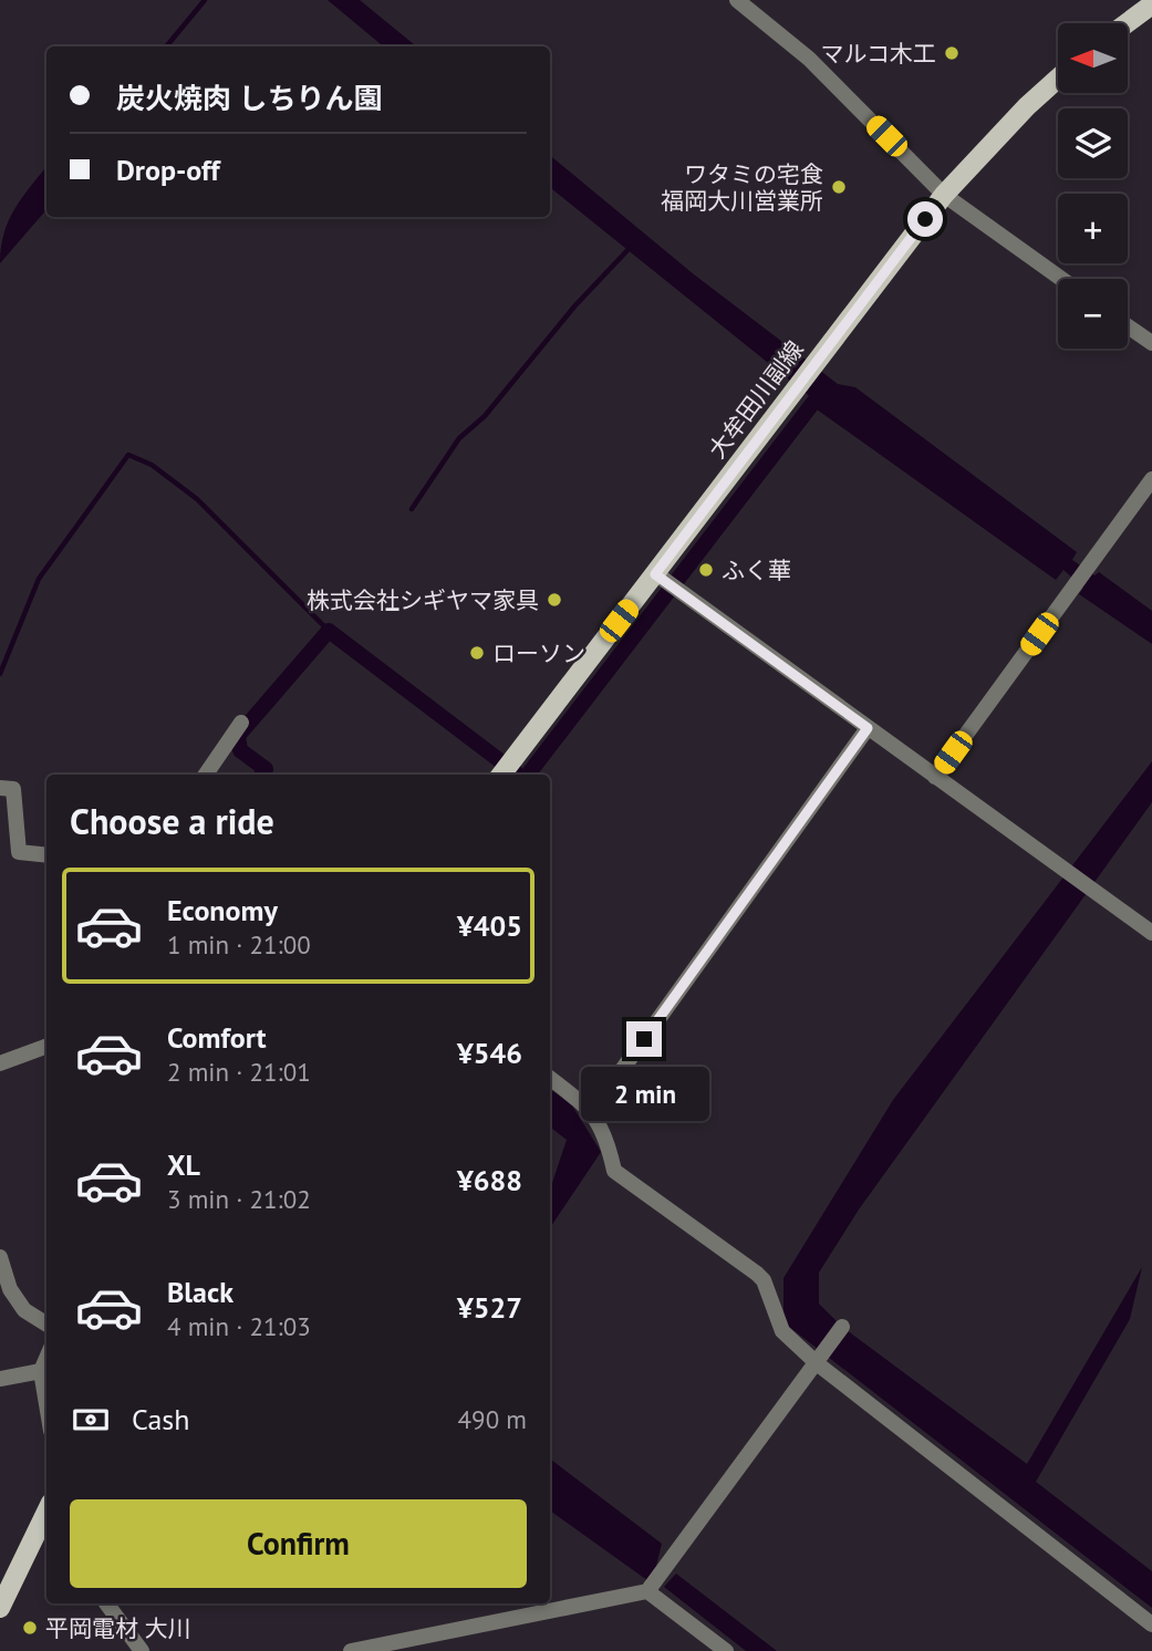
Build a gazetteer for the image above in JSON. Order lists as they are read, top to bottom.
{
  "streets": {
    "main road": ["大牟田川副線"]
  },
  "places": [
    "マルコ木工",
    "ワタミの宅食 福岡大川営業所",
    "ふく華",
    "株式会社シギヤマ家具",
    "ローソン",
    "平岡電材 大川"
  ],
  "north": "left",
  "page": {
    "map_buttons": ["+", "−"],
    "banner": ["炭火焼肉 しちりん園", "Drop-off"],
    "heading": "Choose a ride",
    "list": [
      {
        "name": "Economy",
        "note": "1 min · 21:00",
        "value": "¥405"
      },
      {
        "name": "Comfort",
        "note": "2 min · 21:01",
        "value": "¥546"
      },
      {
        "name": "XL",
        "note": "3 min · 21:02",
        "value": "¥688"
      },
      {
        "name": "Black",
        "note": "4 min · 21:03",
        "value": "¥527"
      }
    ],
    "bubble": "2 min",
    "pay": ["Cash", "490 m"],
    "buttons": "Confirm"
  }
}
